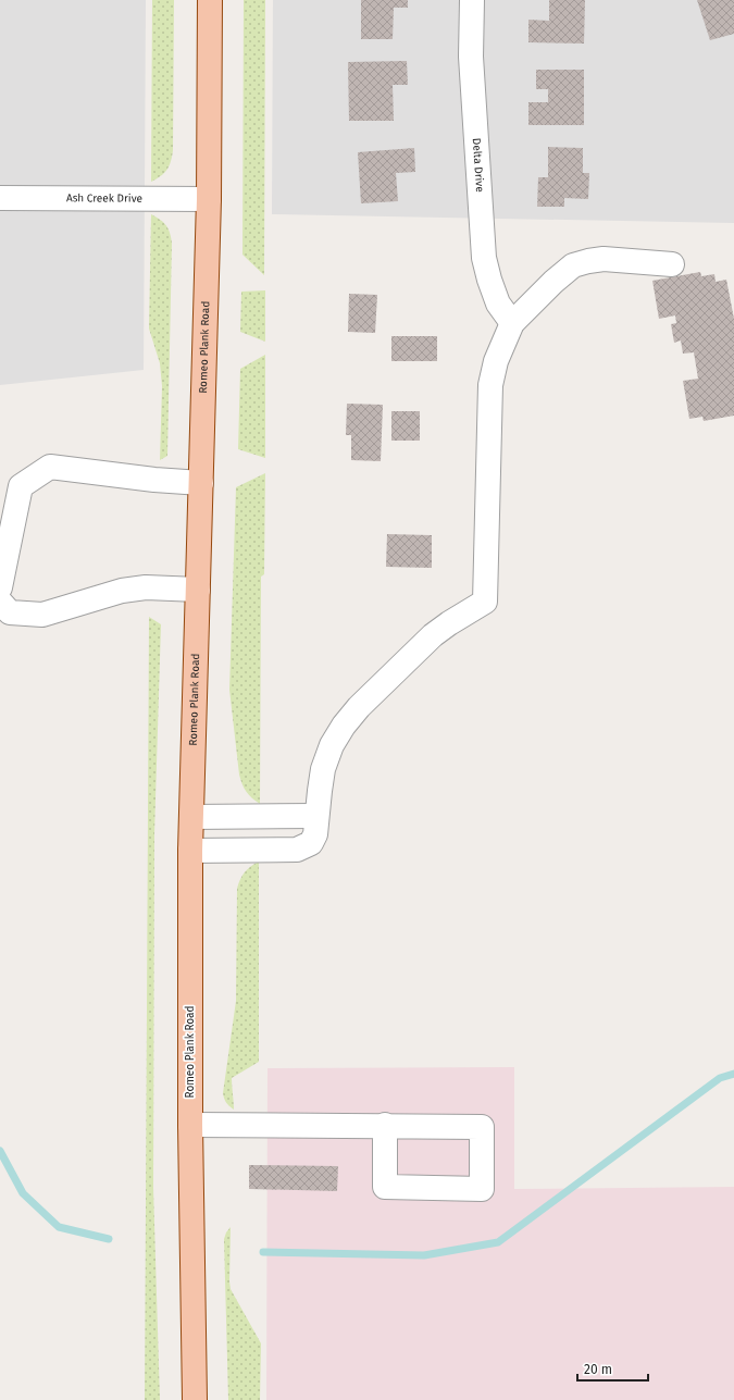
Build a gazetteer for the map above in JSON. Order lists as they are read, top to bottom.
{
  "streets": {
    "main road": ["Romeo Plank Road"],
    "street": ["Delta Drive", "Ash Creek Drive"]
  },
  "crossings": [
    ["Ash Creek Drive", "Romeo Plank Road"]
  ],
  "scale_bar": "20 m"
}
